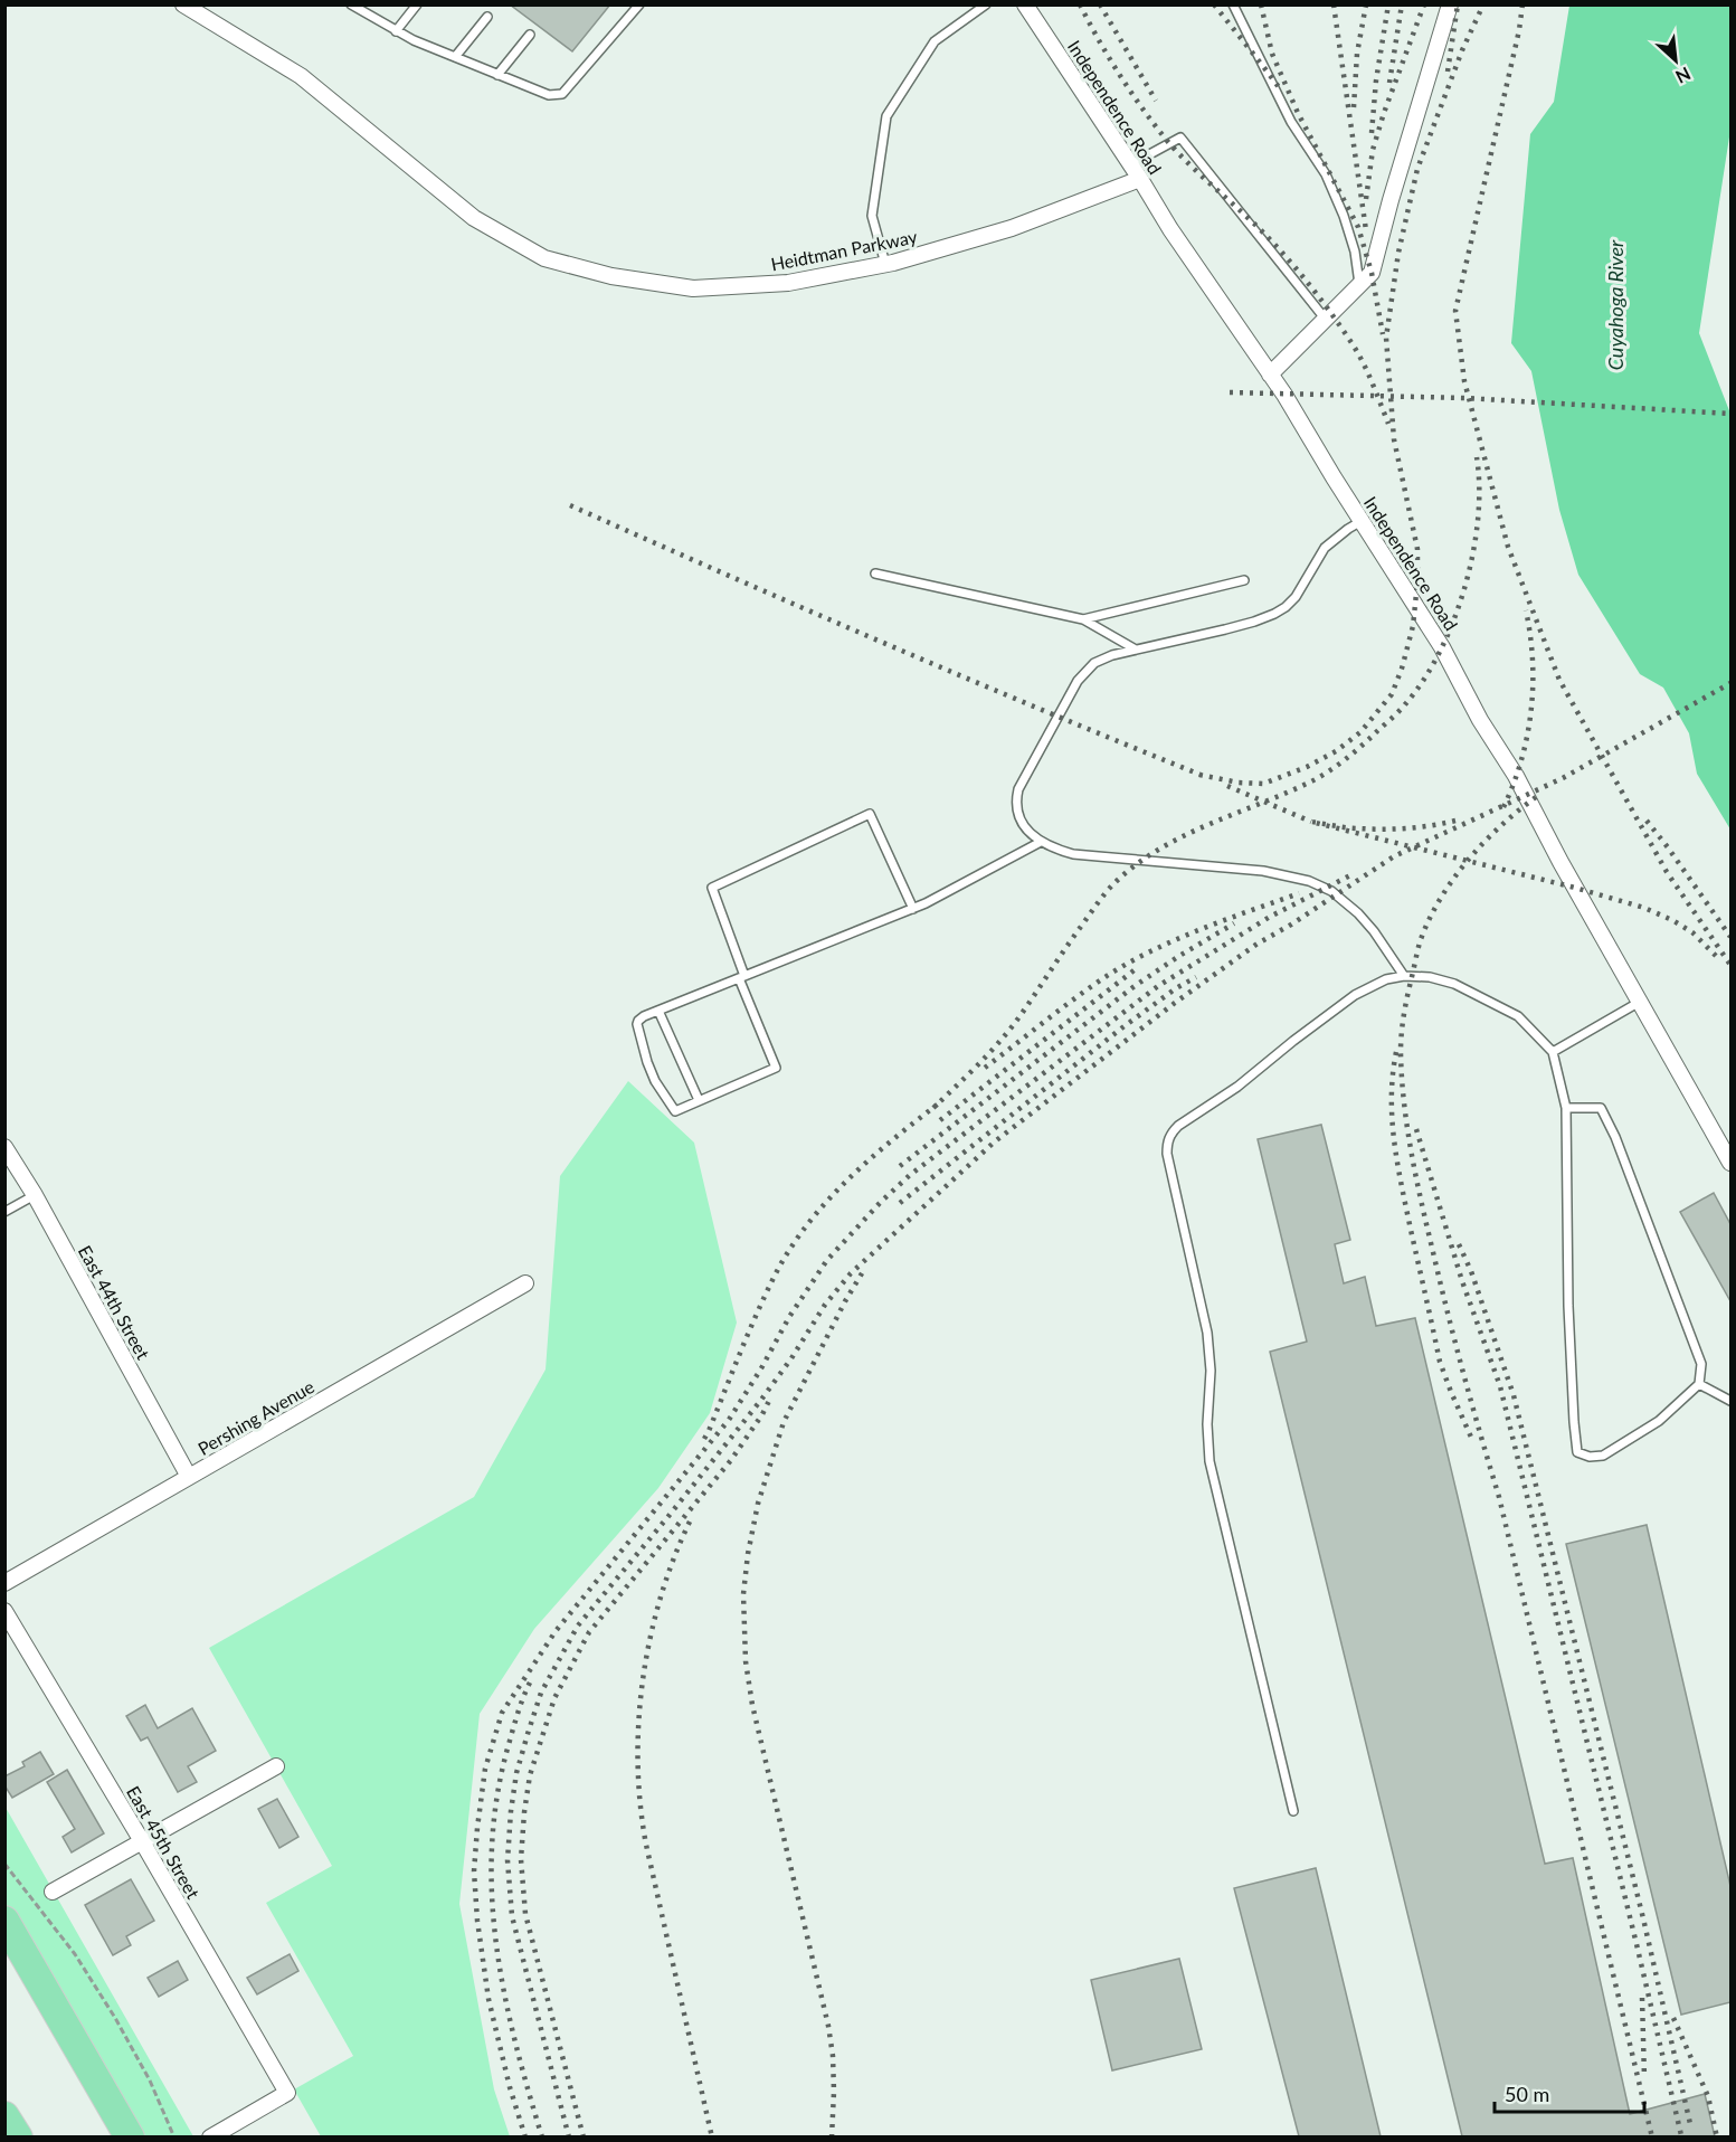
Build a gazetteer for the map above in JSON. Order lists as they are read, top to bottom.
{
  "streets": {
    "street": [
      "Independence Road",
      "Heidtman Parkway",
      "East 44th Street",
      "Pershing Avenue",
      "East 45th Street"
    ]
  },
  "crossings": [
    ["Independence Road", "Heidtman Parkway"],
    ["East 44th Street", "Pershing Avenue"]
  ],
  "water": ["Cuyahoga River"],
  "scale_bar": "50 m",
  "north": "bottom right"
}
